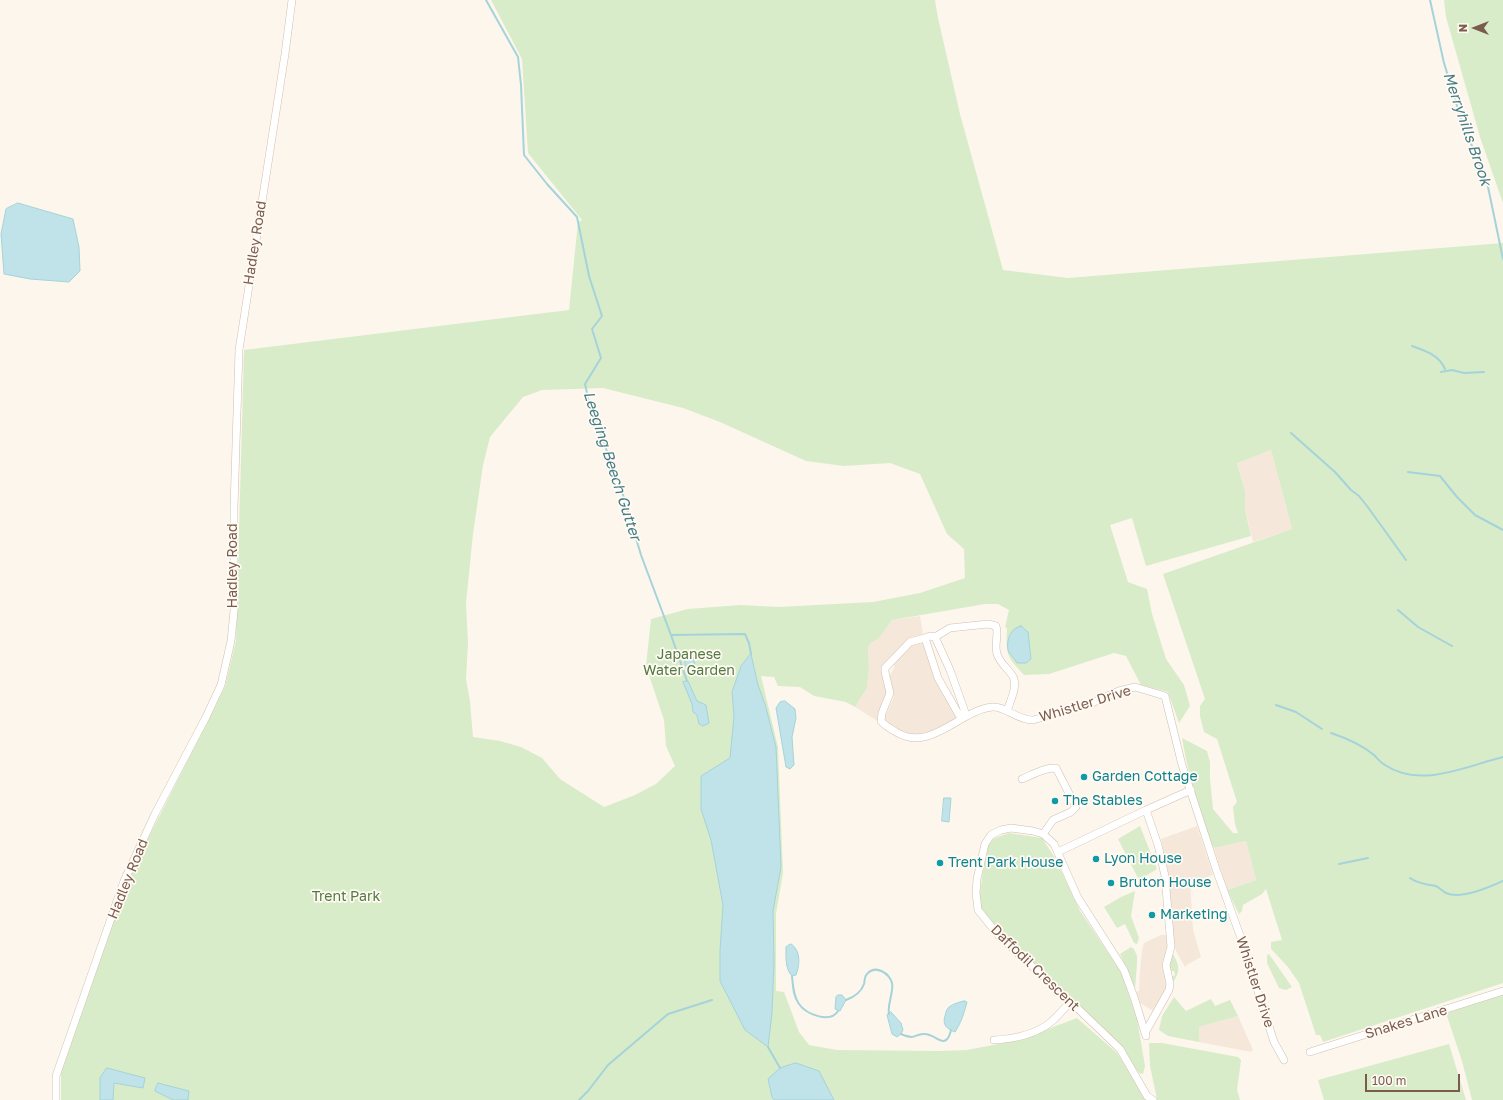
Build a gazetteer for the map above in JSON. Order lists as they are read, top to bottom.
{
  "streets": {
    "street": [
      "Hadley Road",
      "Whistler Drive",
      "Daffodil Crescent",
      "Snakes Lane"
    ]
  },
  "water": ["Merryhills Brook", "Leeging Beech Gutter"],
  "parks": ["Japanese Water Garden", "Trent Park"],
  "places": [
    "Garden Cottage",
    "The Stables",
    "Lyon House",
    "Trent Park House",
    "Bruton House",
    "Marketing"
  ],
  "scale_bar": "100 m",
  "north": "left"
}
